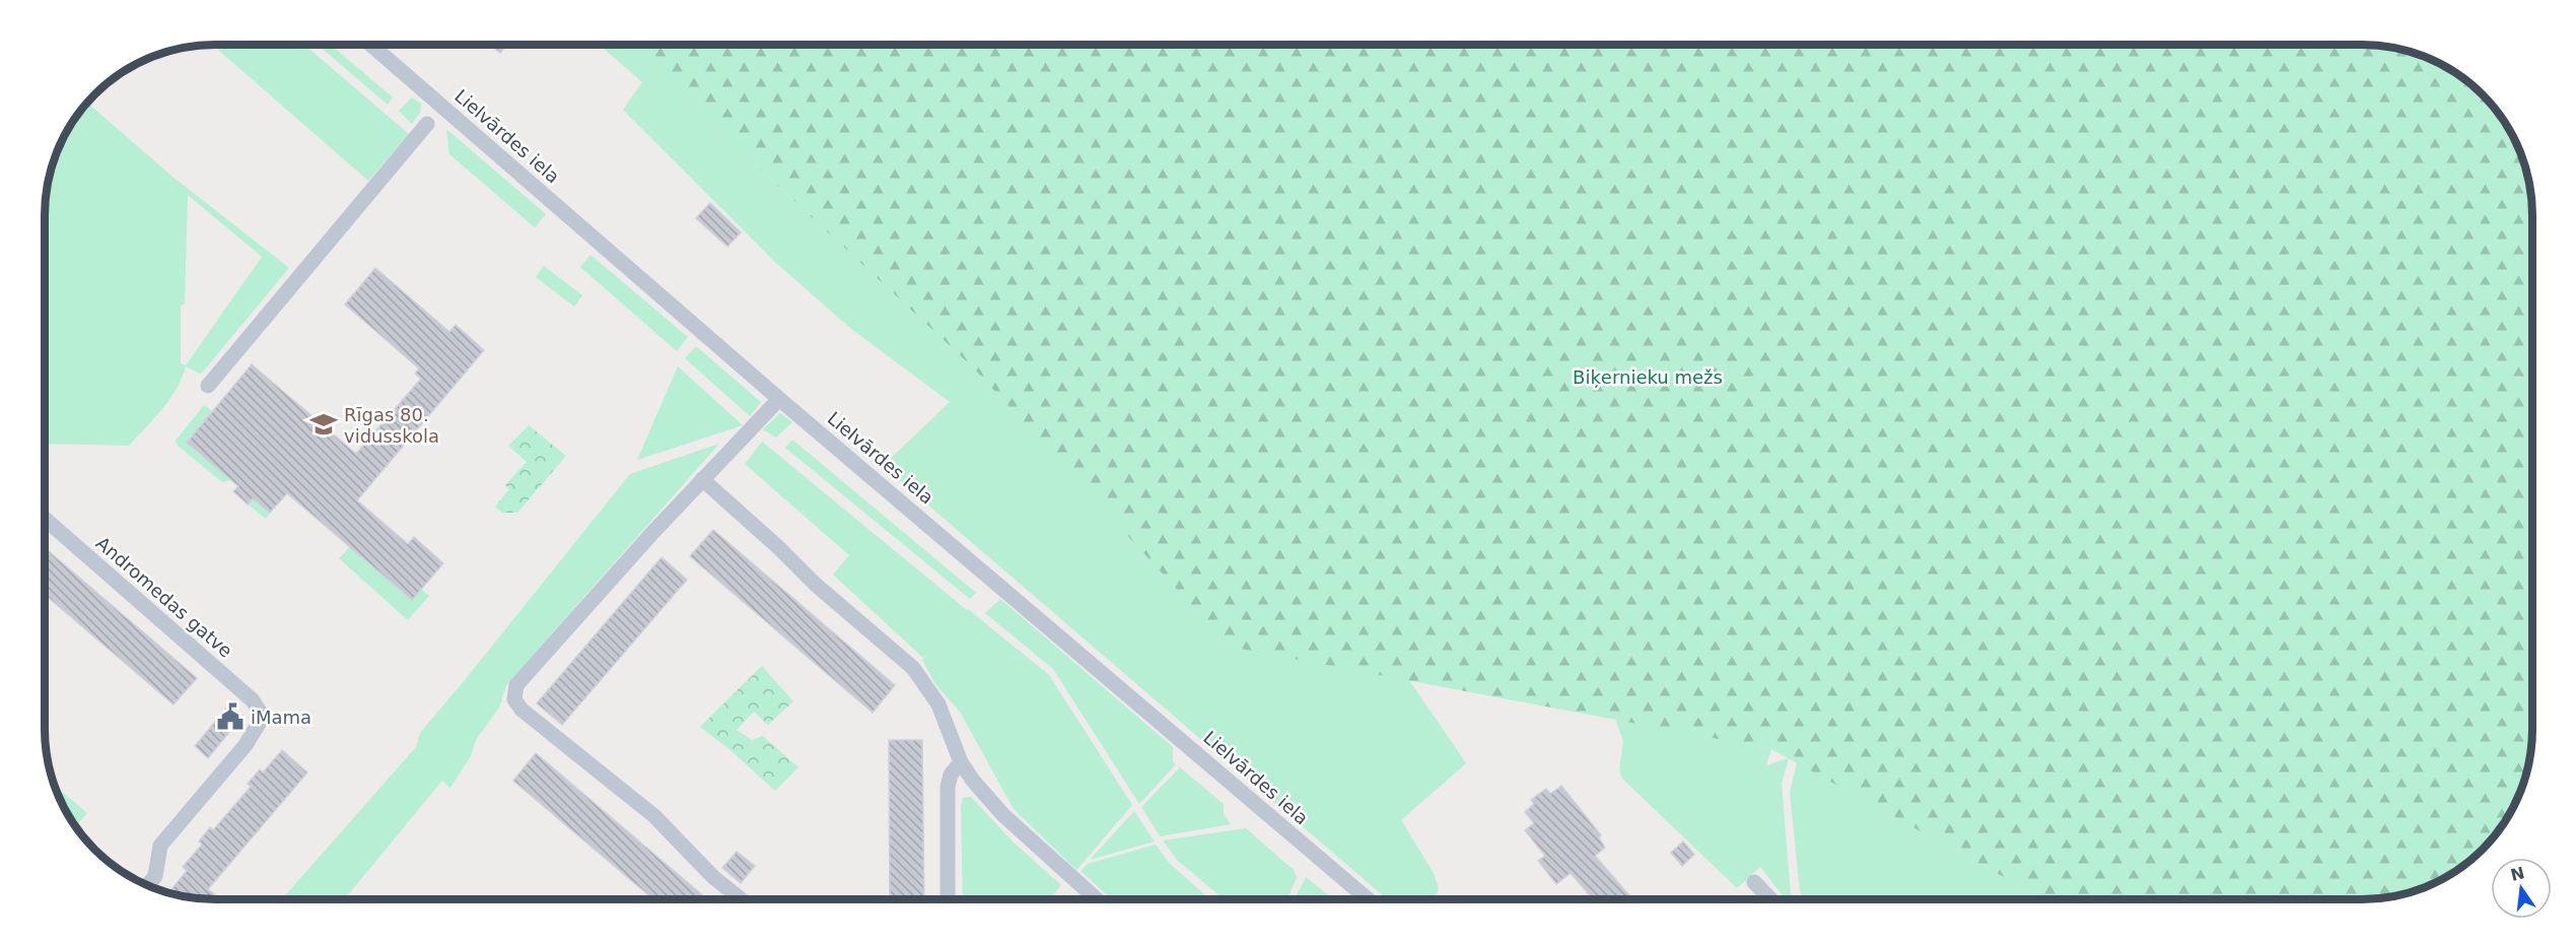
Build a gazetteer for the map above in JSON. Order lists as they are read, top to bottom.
{
  "streets": {
    "street": ["Lielvārdes iela", "Andromedas gatve"]
  },
  "parks": ["Biķernieku mežs"],
  "places": {
    "school or university": ["Rīgas 80. vidusskola"],
    "public building": ["iMama"]
  },
  "north": "top"
}
